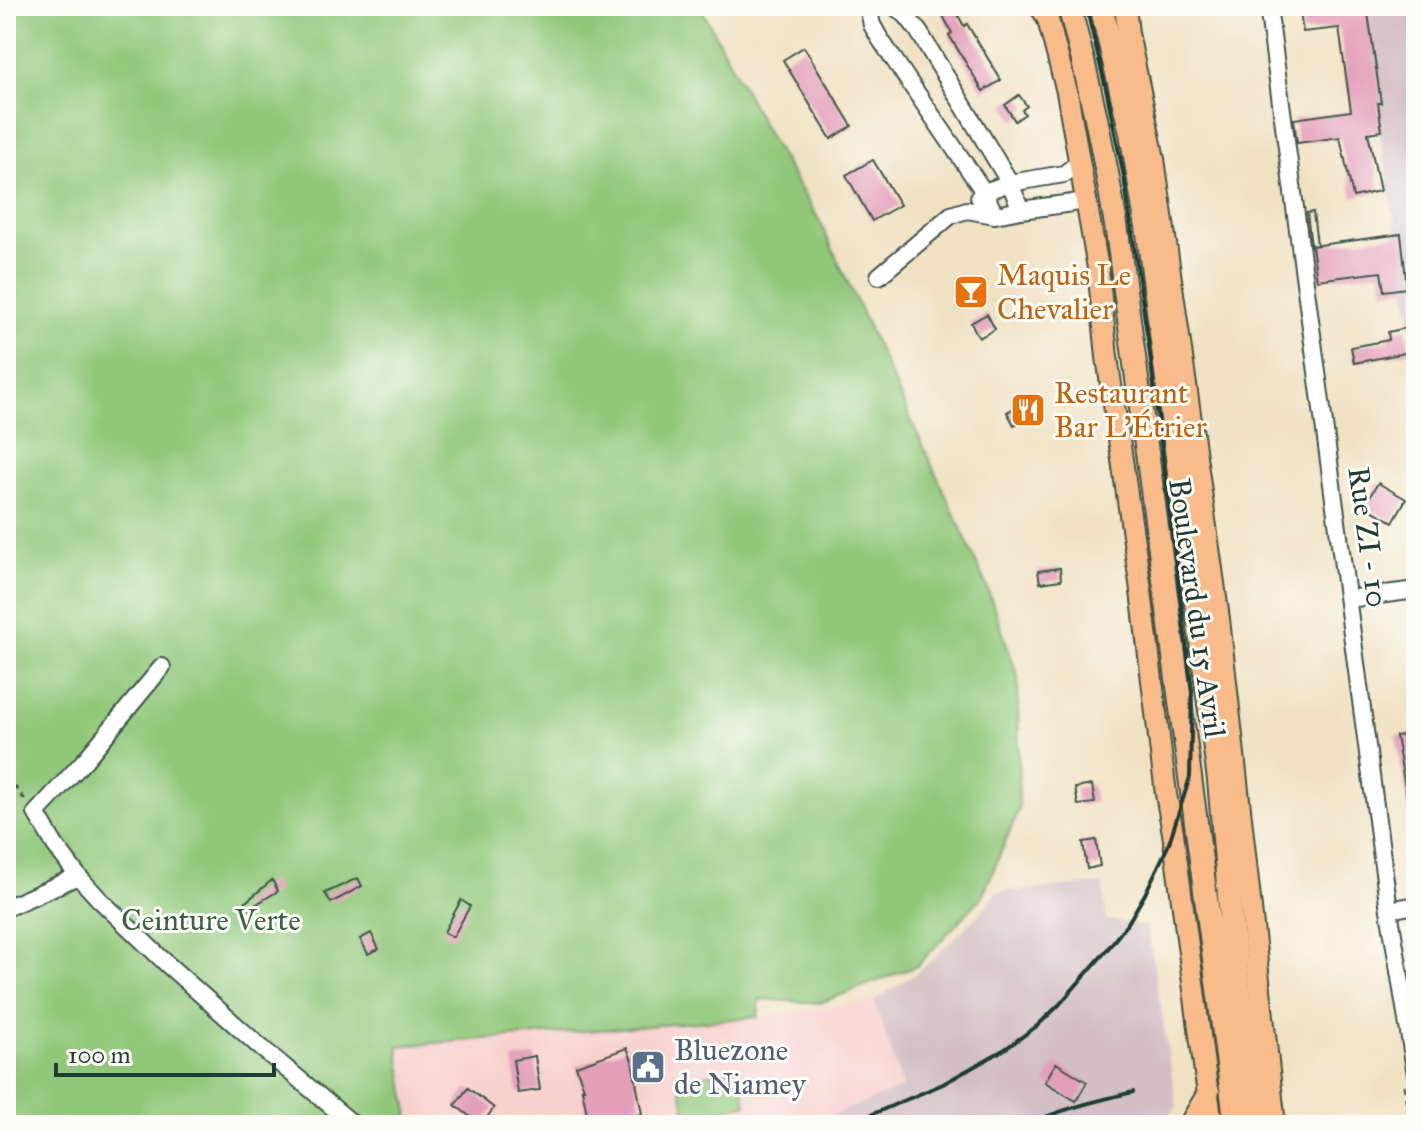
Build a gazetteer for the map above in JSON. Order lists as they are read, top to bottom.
{
  "streets": {
    "highway": ["Boulevard du 15 Avril"],
    "street": ["Rue ZI - 10"]
  },
  "parks": ["Ceinture Verte"],
  "places": {
    "bar": ["Maquis Le Chevalier"],
    "restaurant": ["Restaurant Bar L’Étrier"],
    "public building": ["Bluezone de Niamey"]
  },
  "scale_bar": "100 m"
}
